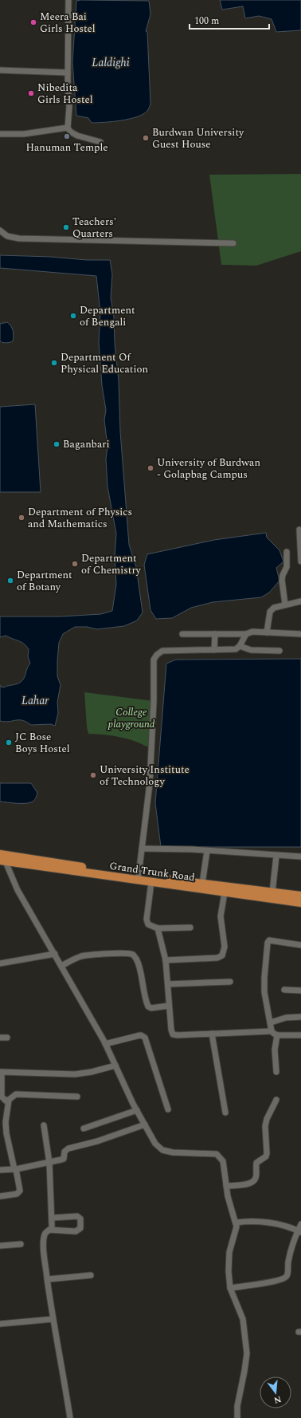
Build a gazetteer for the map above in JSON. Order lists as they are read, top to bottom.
{
  "streets": {
    "main road": ["Grand Trunk Road"]
  },
  "water": ["Laldighi", "Lahar"],
  "parks": ["College playground"],
  "places": [
    "Meera Bai Girls Hostel",
    "Nibedita Girls Hostel",
    "Hanuman Temple",
    "Burdwan University Guest House",
    "Teachers' Quarters",
    "Department of Bengali",
    "Department Of Physical Education",
    "Baganbari",
    "University of Burdwan - Golapbag Campus",
    "Department of Physics and Mathematics",
    "Department of Chemistry",
    "Department of Botany",
    "JC Bose Boys Hostel",
    "University Institute of Technology"
  ],
  "scale_bar": "100 m",
  "north": "bottom"
}
